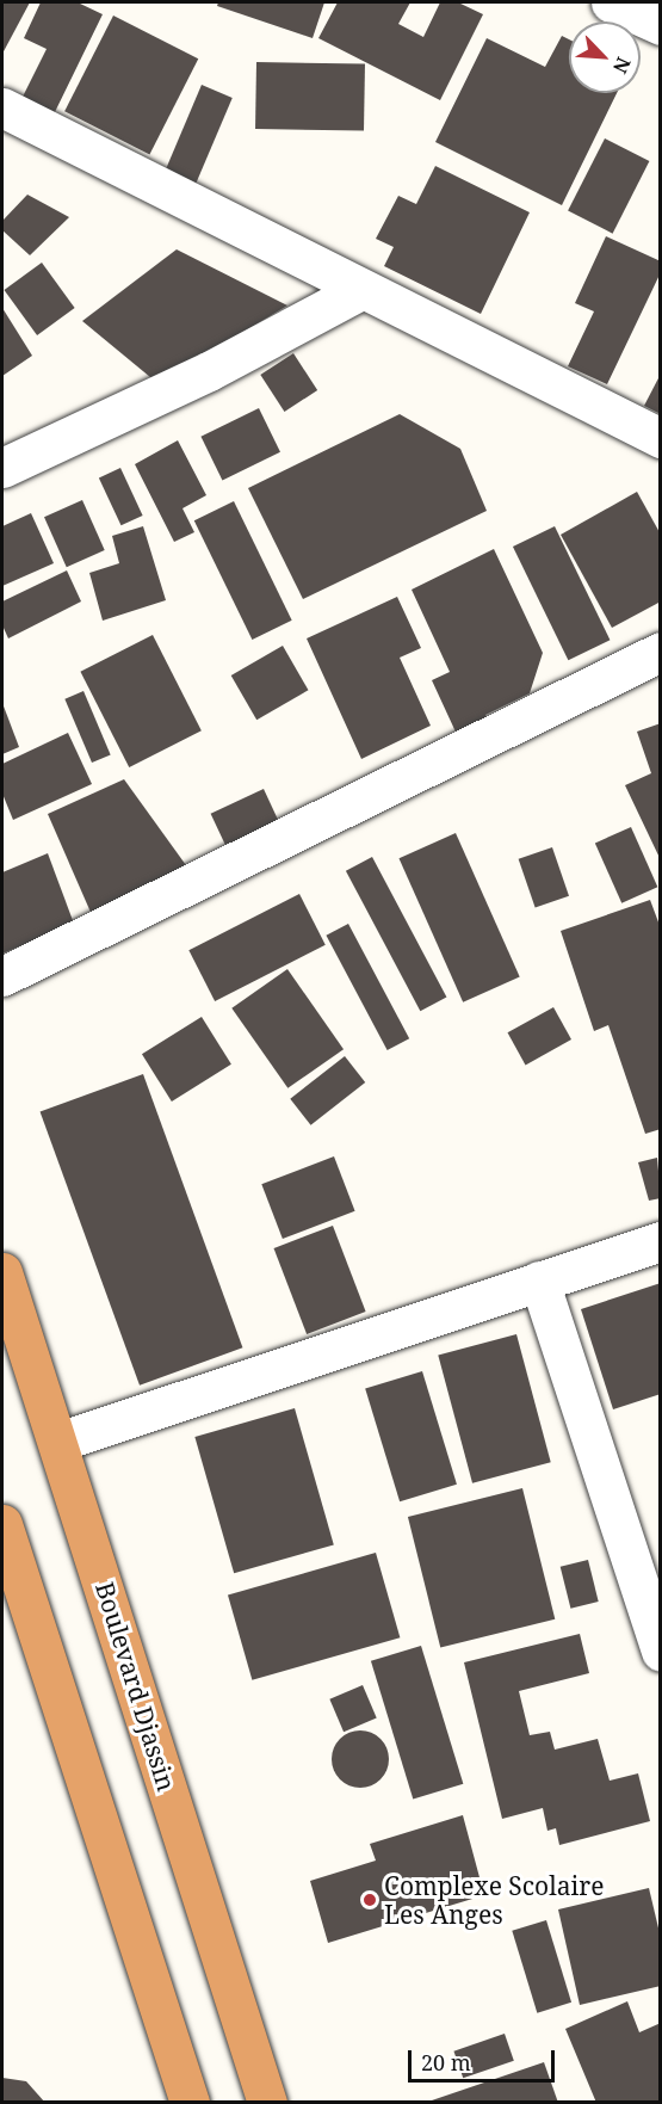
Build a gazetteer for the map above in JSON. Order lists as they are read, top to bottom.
{
  "streets": {
    "highway": ["Boulevard Djassin"]
  },
  "places": ["Complexe Scolaire Les Anges"],
  "scale_bar": "20 m",
  "north": "bottom right"
}
